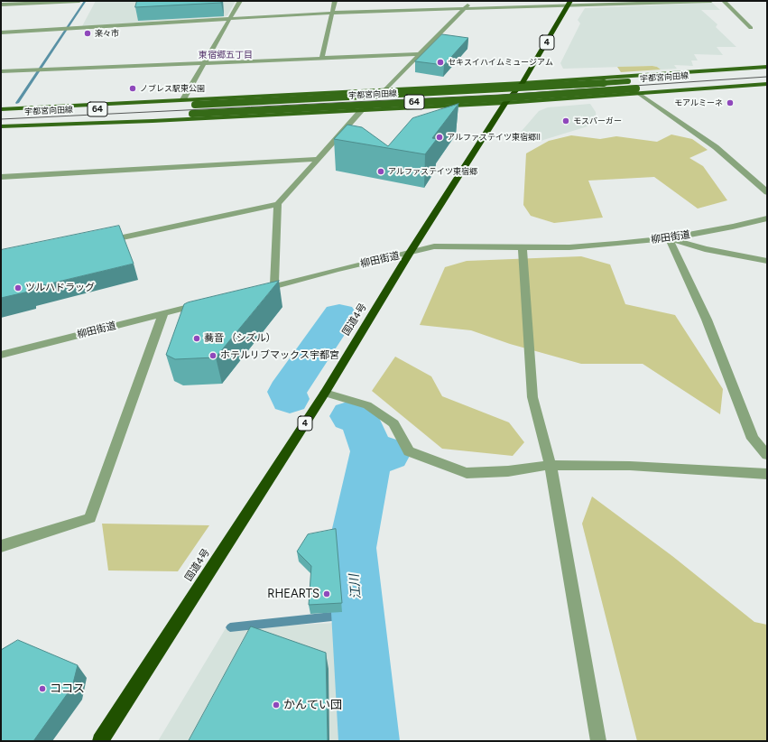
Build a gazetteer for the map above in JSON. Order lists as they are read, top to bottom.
{
  "streets": {
    "highway": ["4", "国道4号"],
    "main road": ["宇都宮向田線", "64"],
    "street": ["柳田街道"]
  },
  "crossings": [
    ["柳田街道", "国道4号"]
  ],
  "districts": ["東宿郷五丁目"],
  "water": ["江川"],
  "places": [
    "楽々市",
    "セキスイハイムミュージアム",
    "ノブレス駅東公園",
    "モアルミーネ",
    "モスバーガー",
    "アルファステイツ東宿郷II",
    "アルファステイツ東宿郷",
    "ツルハドラッグ",
    "蕎音 （シズル）",
    "ホテルリブマックス宇都宮",
    "RHEARTS",
    "ココス",
    "かんてい団"
  ]
}
